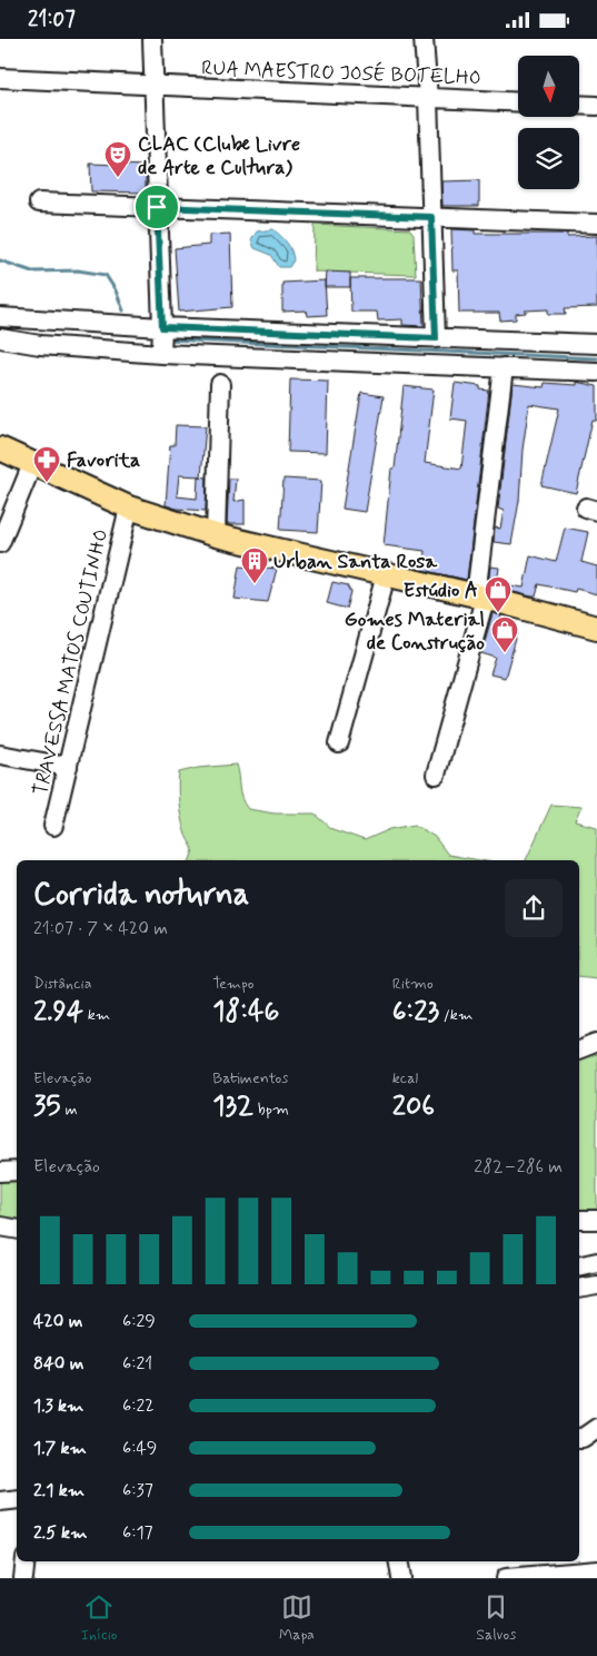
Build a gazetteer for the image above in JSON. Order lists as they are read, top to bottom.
{
  "streets": {
    "street": ["RUA MAESTRO JOSÉ BOTELHO", "TRAVESSA MATOS COUTINHO"]
  },
  "places": {
    "theatre": ["CLAC (Clube Livre de Arte e Cultura)"],
    "pharmacy": ["Favorita"],
    "building": ["Urban Santa Rosa"],
    "shop": ["Estúdio A", "Gomes Material de Construção"]
  },
  "north": "bottom",
  "page": {
    "status": "21:07",
    "heading": ["Corrida noturna", "21:07 · 7 × 420 m"],
    "stats": [
      ["Distância", "2.94 km"],
      ["Tempo", "18:46"],
      ["Ritmo", "6:23 /km"],
      ["Elevação", "35 m"],
      ["Batimentos", "132 bpm"],
      ["kcal", "206"]
    ],
    "chart": ["Elevação", "282–286 m"],
    "list": [
      {
        "name": "420 m",
        "note": "6:29"
      },
      {
        "name": "840 m",
        "note": "6:21"
      },
      {
        "name": "1.3 km",
        "note": "6:22"
      },
      {
        "name": "1.7 km",
        "note": "6:49"
      },
      {
        "name": "2.1 km",
        "note": "6:37"
      },
      {
        "name": "2.5 km",
        "note": "6:17"
      }
    ],
    "tabs": ["Início", "Mapa", "Salvos"]
  }
}
